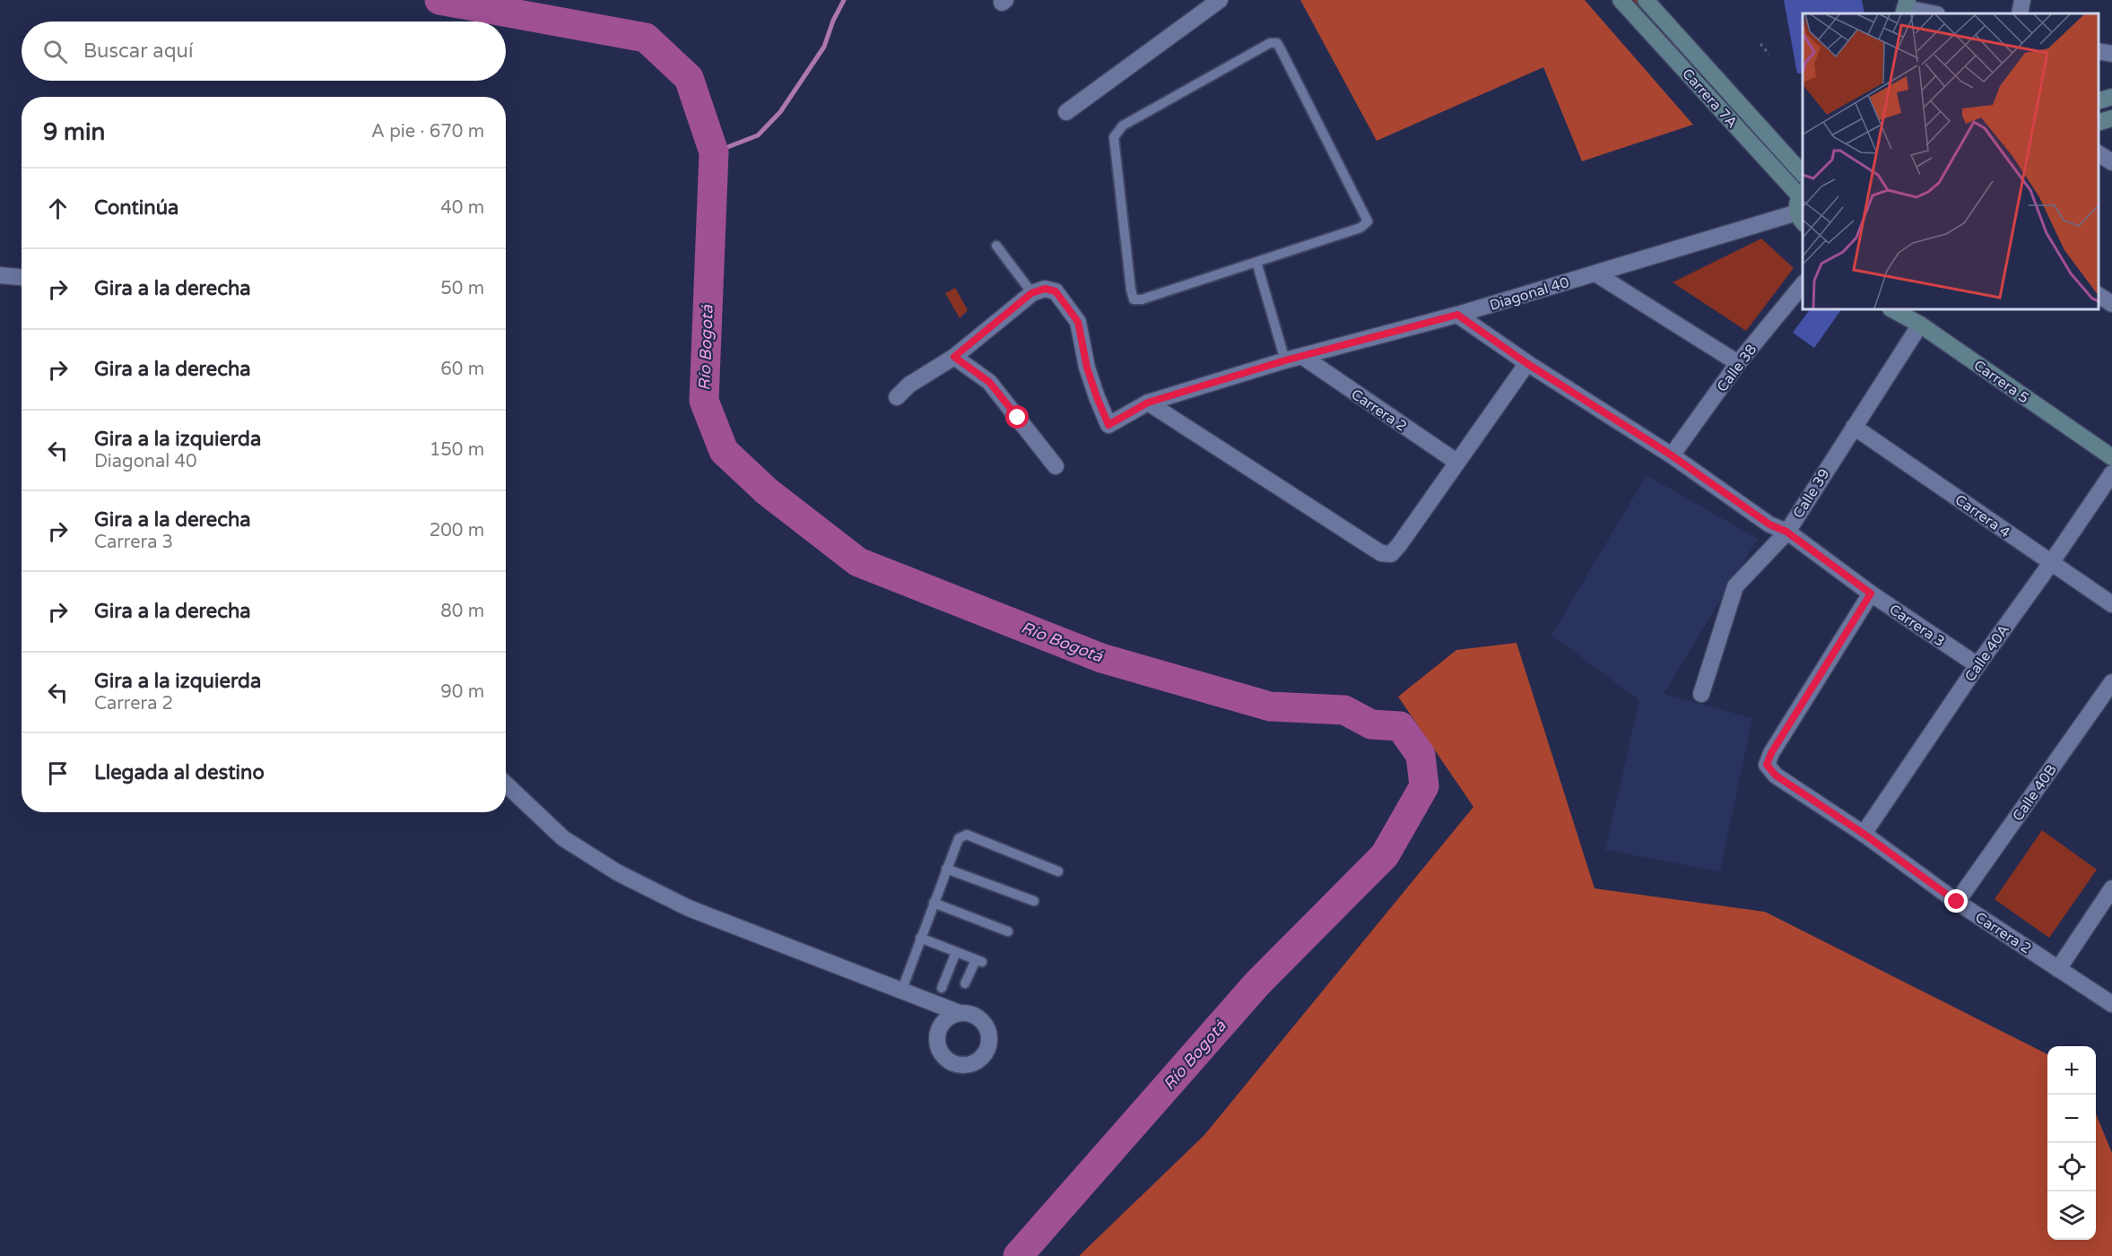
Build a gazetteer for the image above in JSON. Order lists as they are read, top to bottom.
{
  "streets": {
    "main road": ["Carrera 7A", "Carrera 5"],
    "street": [
      "Diagonal 40",
      "Calle 38",
      "Carrera 2",
      "Calle 39",
      "Carrera 4",
      "Carrera 3",
      "Calle 40A",
      "Calle 40B"
    ]
  },
  "crossings": [
    ["Diagonal 40", "Carrera 2"],
    ["Diagonal 40", "Carrera 3"],
    ["Calle 38", "Carrera 3"],
    ["Carrera 5", "Calle 39"],
    ["Carrera 2", "Carrera 3"],
    ["Carrera 2", "Calle 40A"],
    ["Carrera 2", "Calle 40B"],
    ["Calle 39", "Carrera 4"],
    ["Calle 39", "Carrera 3"],
    ["Carrera 4", "Calle 40A"],
    ["Carrera 3", "Calle 40A"]
  ],
  "water": ["Río Bogotá"],
  "page": {
    "search": "Buscar aquí",
    "heading": ["9 min", "A pie · 670 m"],
    "list": [
      ["Continúa", "40 m"],
      ["Gira a la derecha", "50 m"],
      ["Gira a la derecha", "60 m"],
      ["Gira a la izquierda", "Diagonal 40", "150 m"],
      ["Gira a la derecha", "Carrera 3", "200 m"],
      ["Gira a la derecha", "80 m"],
      ["Gira a la izquierda", "Carrera 2", "90 m"],
      "Llegada al destino"
    ],
    "map_buttons": ["+", "−"]
  }
}
